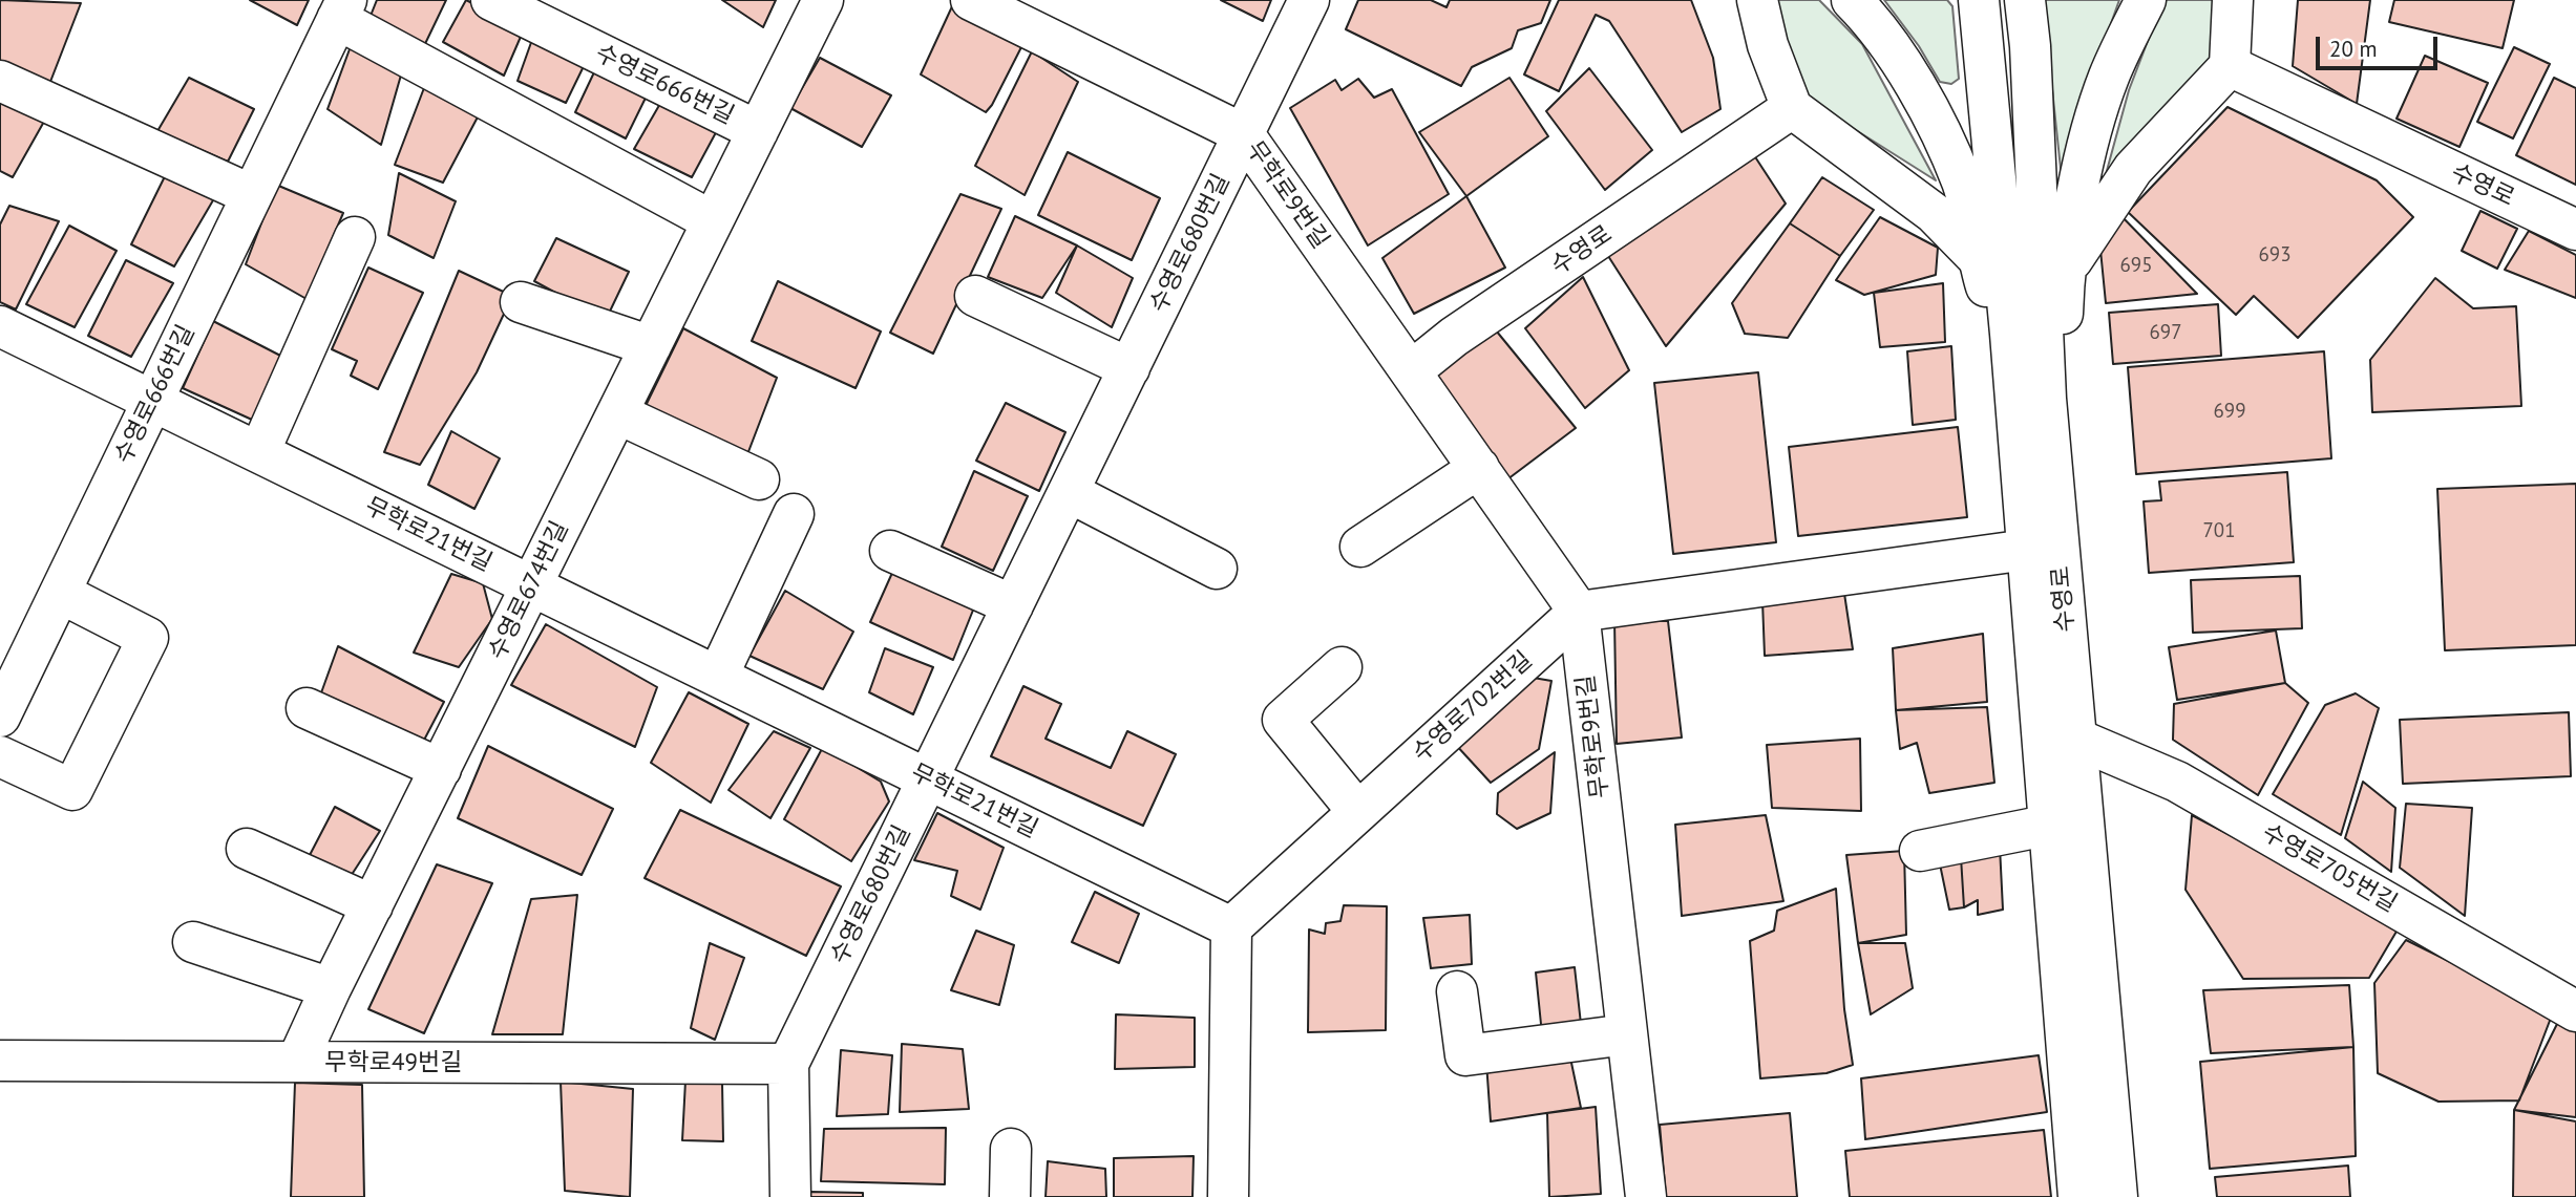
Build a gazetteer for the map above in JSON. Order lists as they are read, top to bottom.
{
  "streets": {
    "street": [
      "수영로666번길",
      "수영로",
      "무학로9번길",
      "수영로680번길",
      "무학로21번길",
      "수영로674번길",
      "수영로702번길",
      "수영로705번길",
      "무학로49번길"
    ]
  },
  "crossings": [
    ["수영로666번길", "무학로21번길"],
    ["수영로666번길", "수영로674번길"],
    ["수영로", "무학로9번길"],
    ["수영로", "수영로705번길"],
    ["무학로9번길", "수영로680번길"],
    ["무학로9번길", "수영로702번길"],
    ["수영로680번길", "무학로21번길"],
    ["수영로680번길", "무학로49번길"],
    ["무학로21번길", "수영로674번길"],
    ["무학로21번길", "수영로702번길"],
    ["수영로674번길", "무학로49번길"]
  ],
  "house_numbers": [
    "693",
    "695",
    "697",
    "699",
    "701"
  ],
  "scale_bar": "20 m"
}
